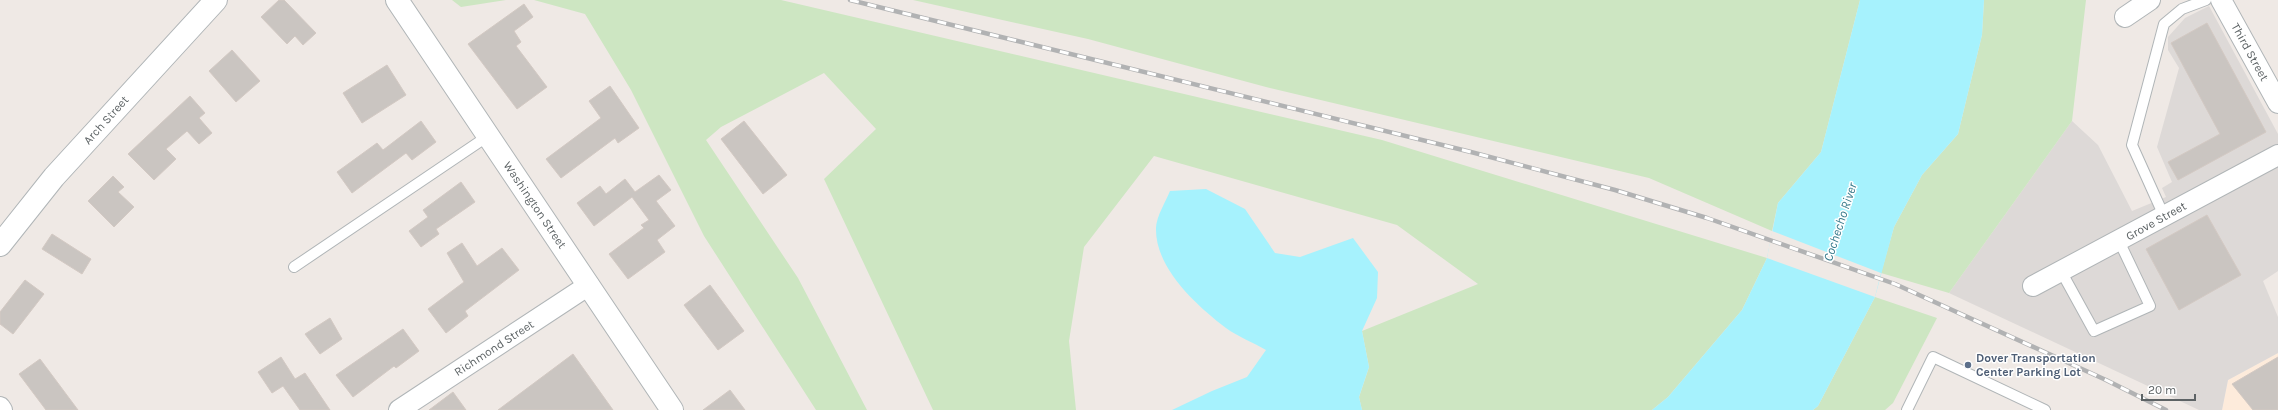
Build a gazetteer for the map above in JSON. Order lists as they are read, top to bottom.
{
  "streets": {
    "street": [
      "Third Street",
      "Arch Street",
      "Washington Street",
      "Grove Street",
      "Richmond Street"
    ]
  },
  "crossings": [
    ["Washington Street", "Richmond Street"]
  ],
  "water": ["Cochecho River"],
  "places": ["Dover Transportation Center Parking Lot"],
  "scale_bar": "20 m"
}
